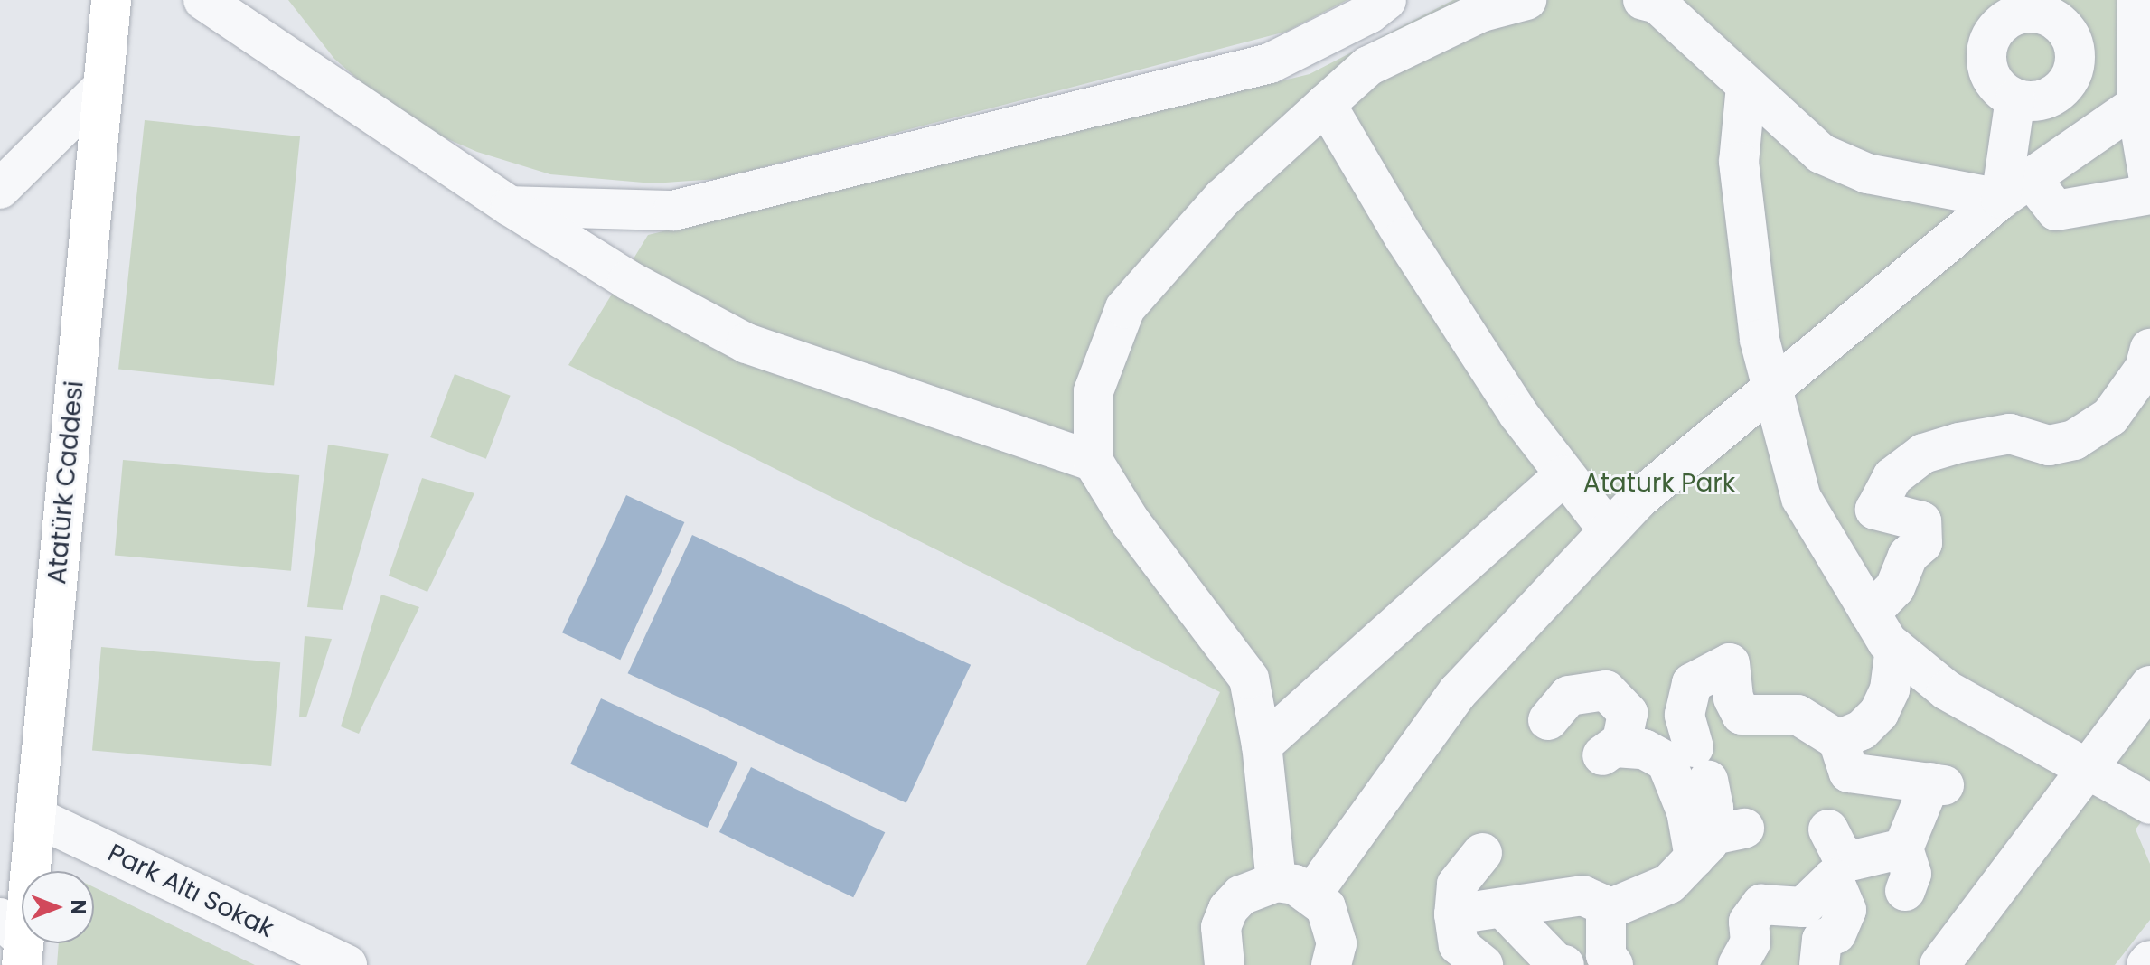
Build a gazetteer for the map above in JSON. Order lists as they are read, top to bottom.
{
  "streets": {
    "main road": ["Atatürk Caddesi"],
    "street": ["Park Altı Sokak"]
  },
  "crossings": [
    ["Atatürk Caddesi", "Park Altı Sokak"]
  ],
  "parks": ["Ataturk Park"],
  "north": "right"
}
